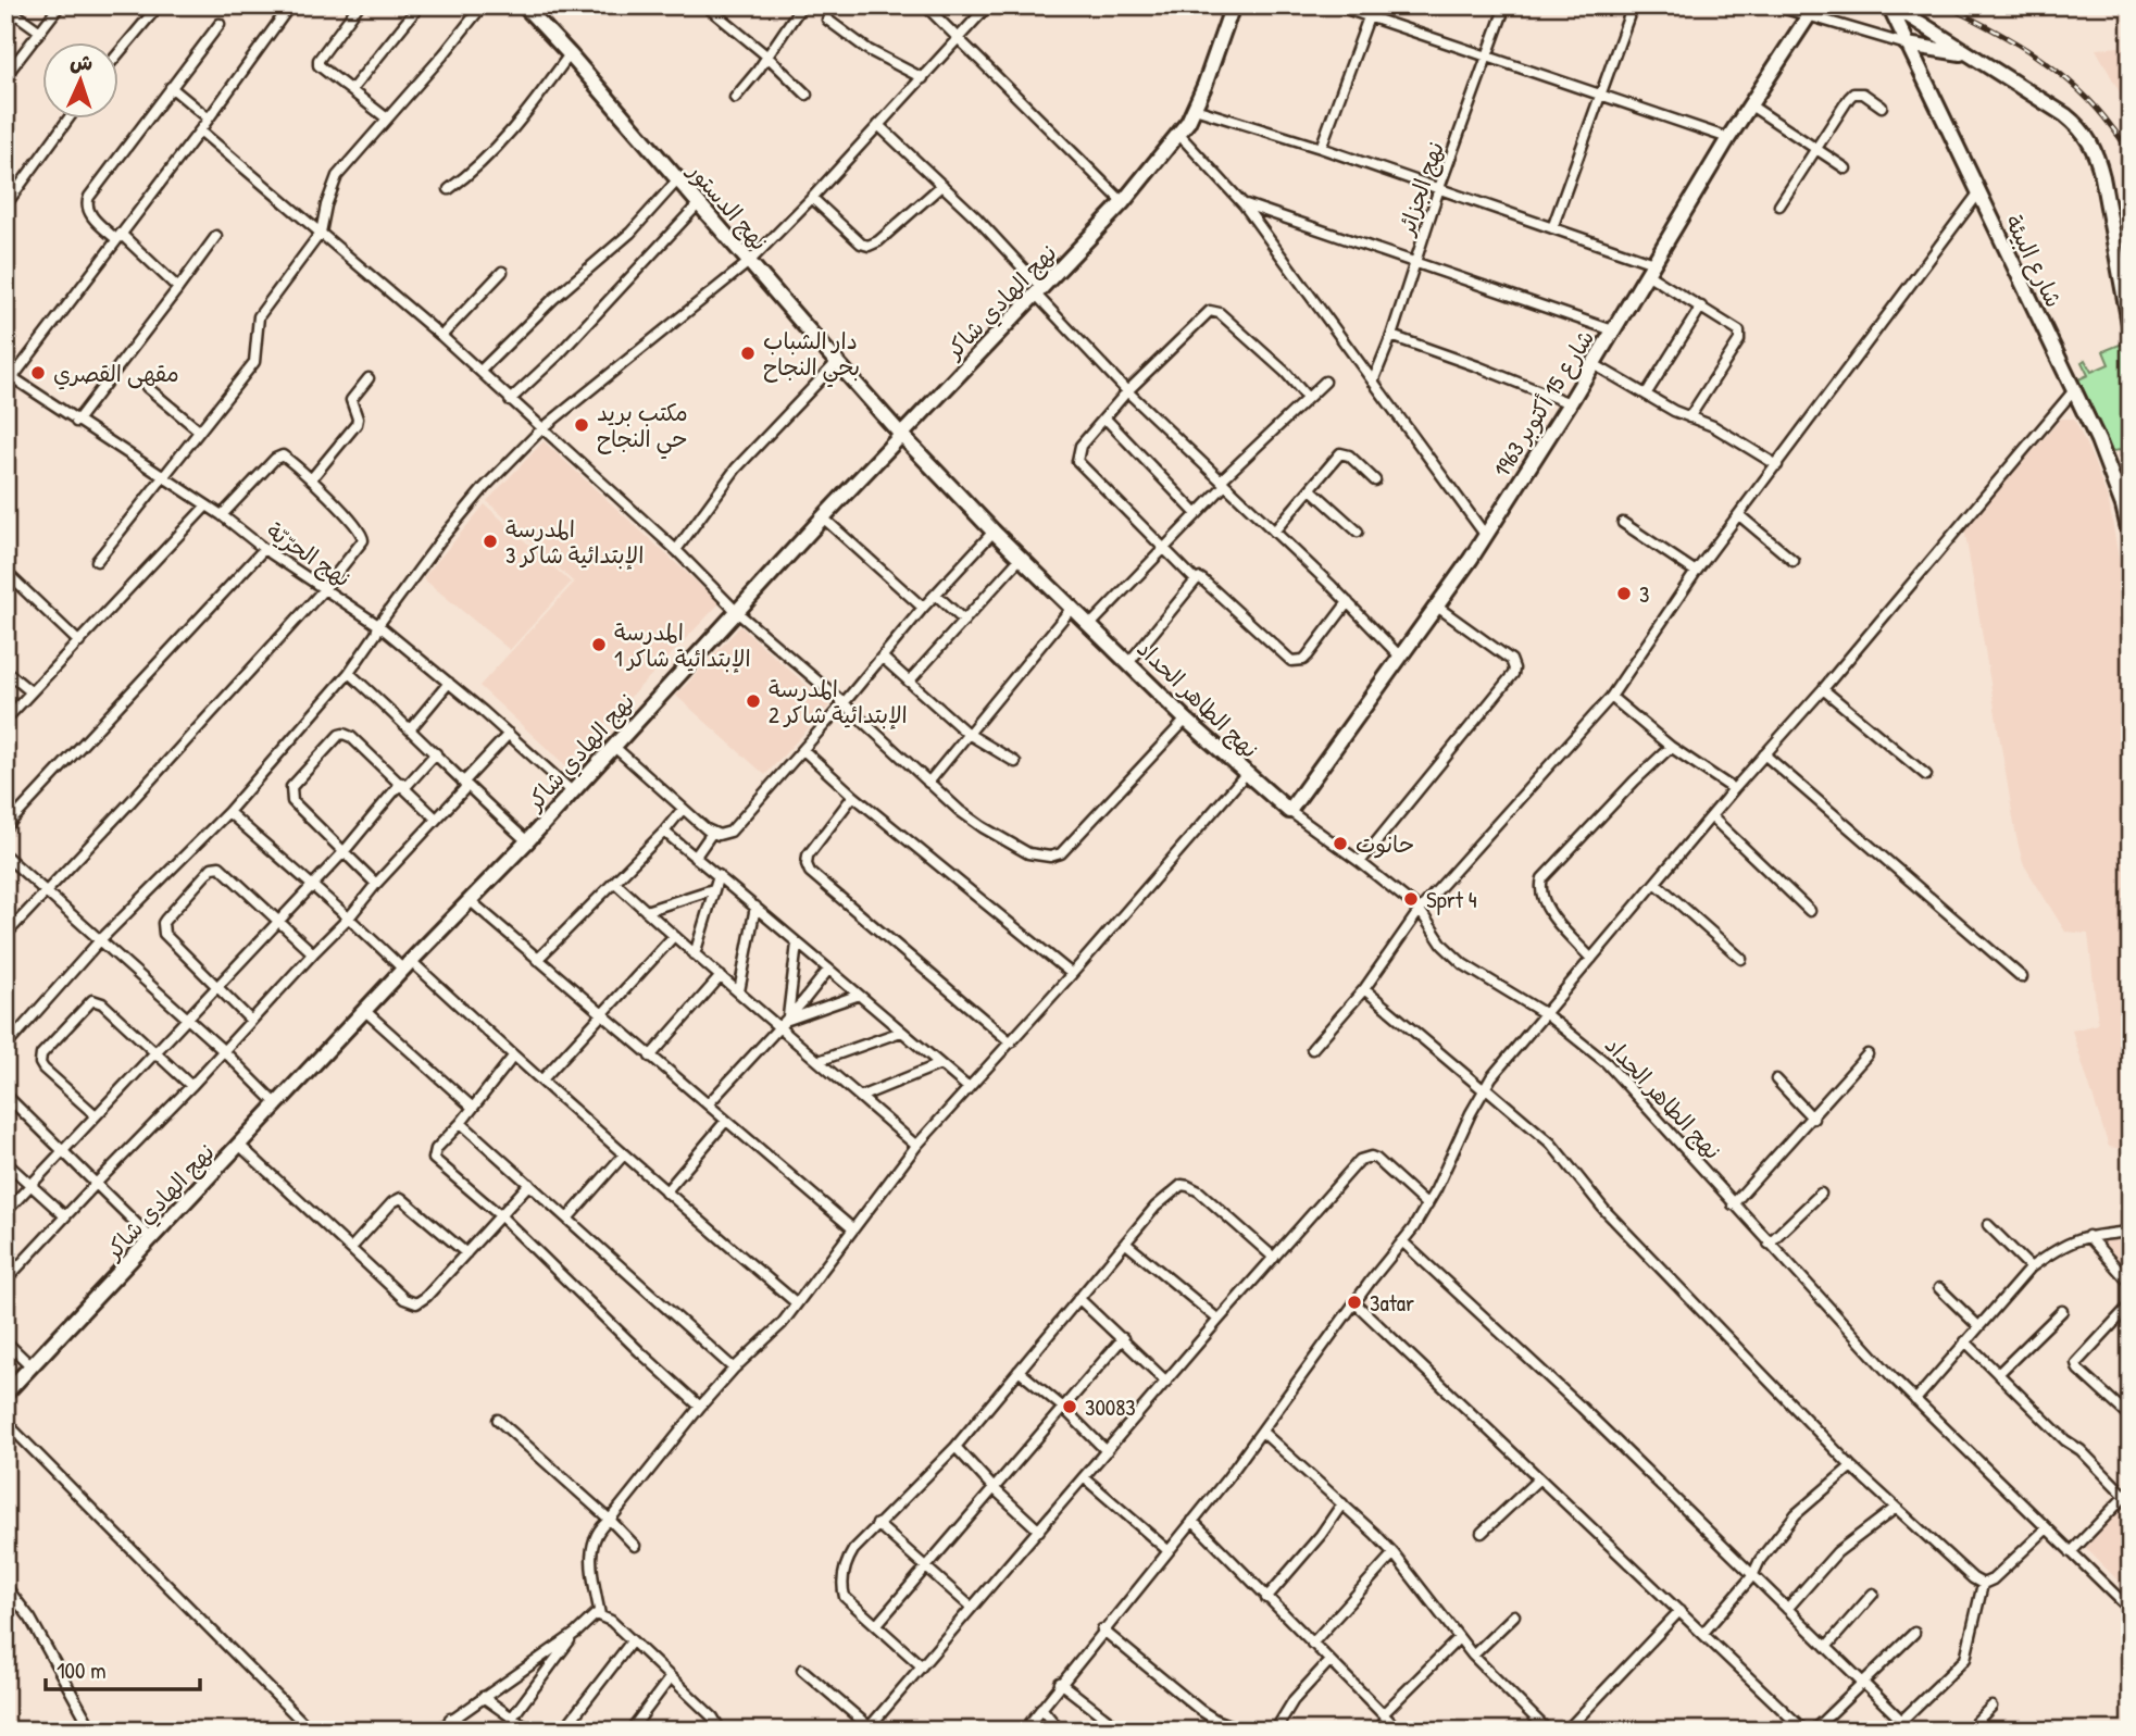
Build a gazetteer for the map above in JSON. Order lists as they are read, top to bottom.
{
  "streets": {
    "street": [
      "نهج الجزائر",
      "نهج الدستور",
      "شارع البيئة",
      "نهج الهادي شاكر",
      "شارع 15 أكتوبر 1963",
      "نهج الحرّيّة",
      "نهج الطاهر الحداد"
    ]
  },
  "crossings": [
    ["نهج الدستور", "نهج الهادي شاكر"],
    ["نهج الدستور", "نهج الطاهر الحداد"],
    ["نهج الهادي شاكر", "نهج الحرّيّة"],
    ["نهج الهادي شاكر", "نهج الطاهر الحداد"],
    ["شارع 15 أكتوبر 1963", "نهج الطاهر الحداد"]
  ],
  "places": [
    "دار الشباب بحي النجاح",
    "مقهى القصري",
    "مكتب بريد حي النجاح",
    "المدرسة الإبتدائية شاكر 3",
    "3",
    "المدرسة الإبتدائية شاكر 1",
    "المدرسة الإبتدائية شاكر 2",
    "حانوت",
    "Sprt 4",
    "3atar",
    "30083"
  ],
  "scale_bar": "100 m",
  "north": "top"
}
